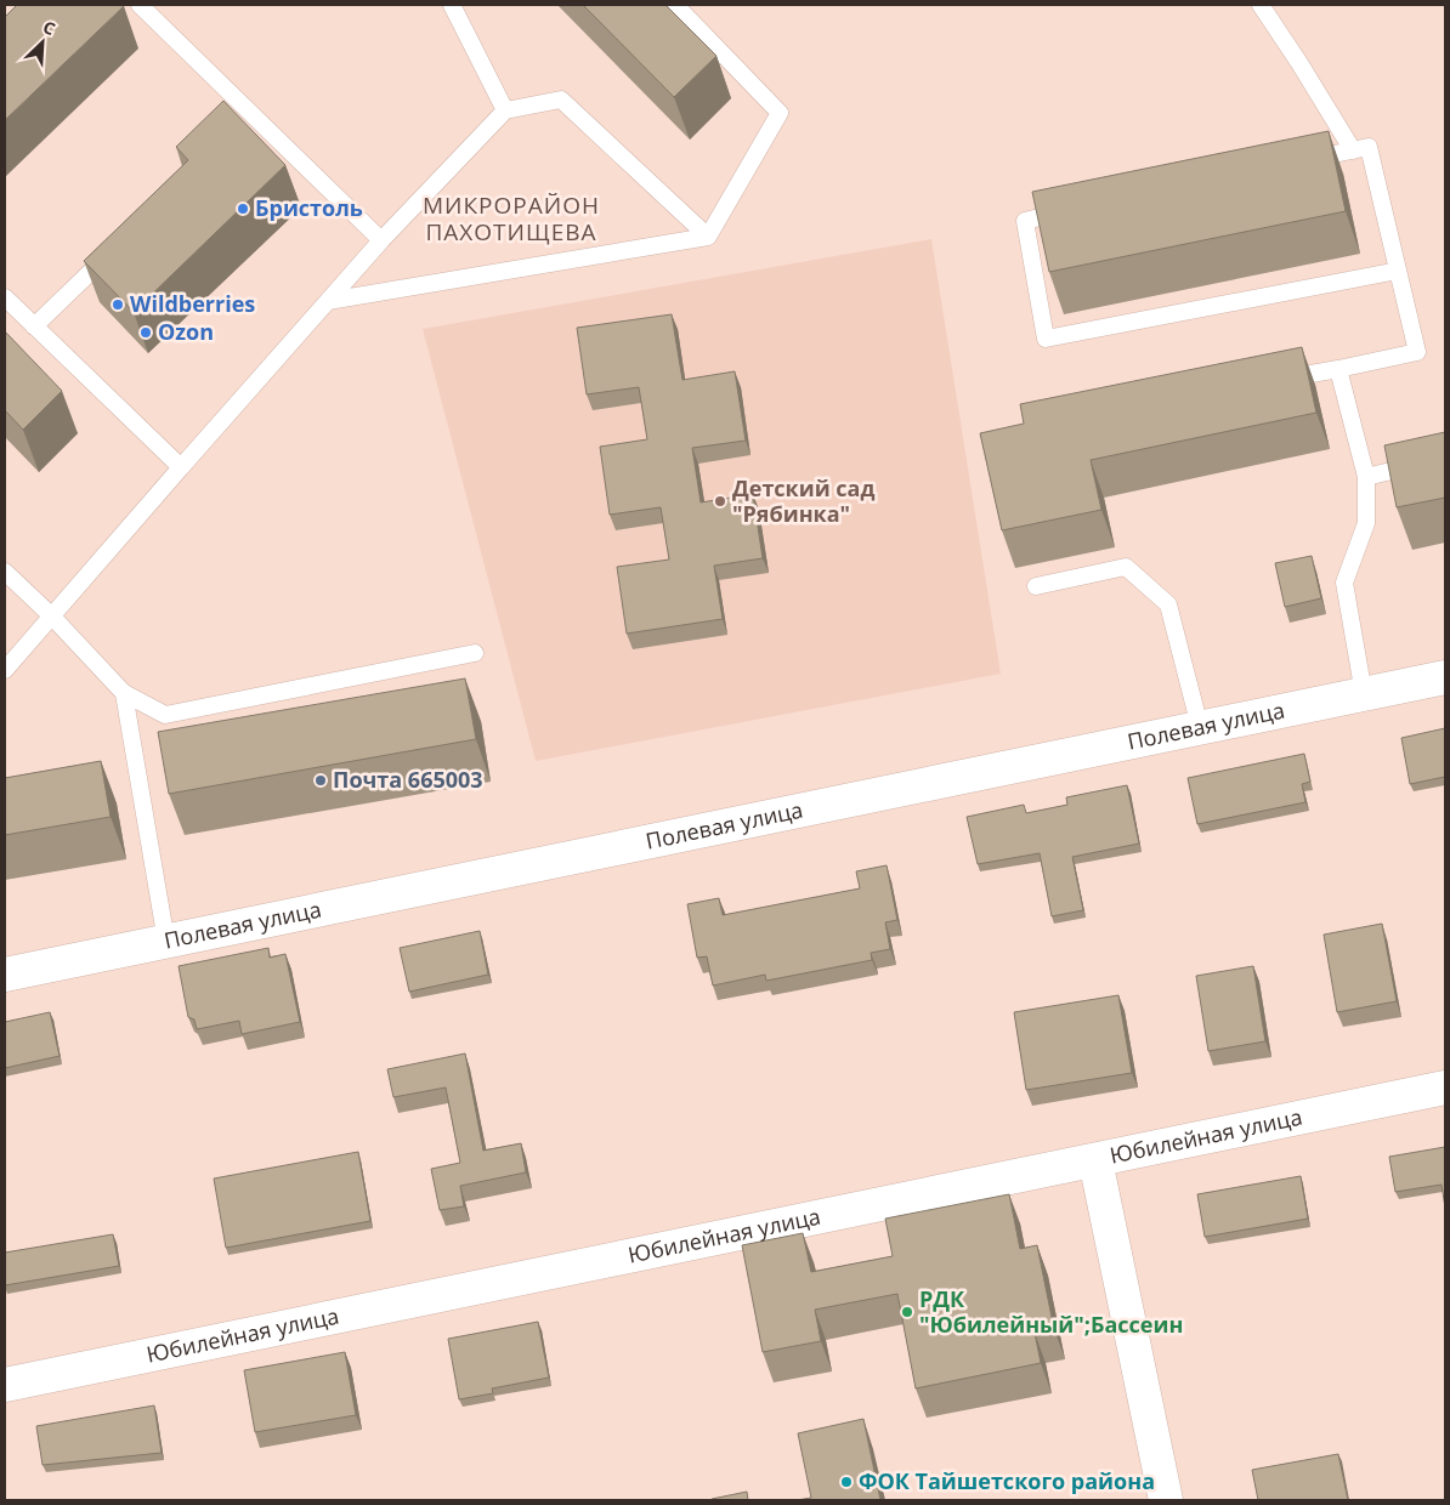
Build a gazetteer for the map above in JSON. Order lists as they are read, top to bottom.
{
  "streets": {
    "street": ["Полевая улица", "Юбилейная улица"]
  },
  "districts": ["МИКРОРАЙОН ПАХОТИЩЕВА"],
  "places": [
    "Бристоль",
    "Wildberries",
    "Ozon",
    "Детский сад \"Рябинка\"",
    "Почта 665003",
    "РДК \"Юбилейный\";Бассеин",
    "ФОК Тайшетского района"
  ],
  "north": "top right"
}
